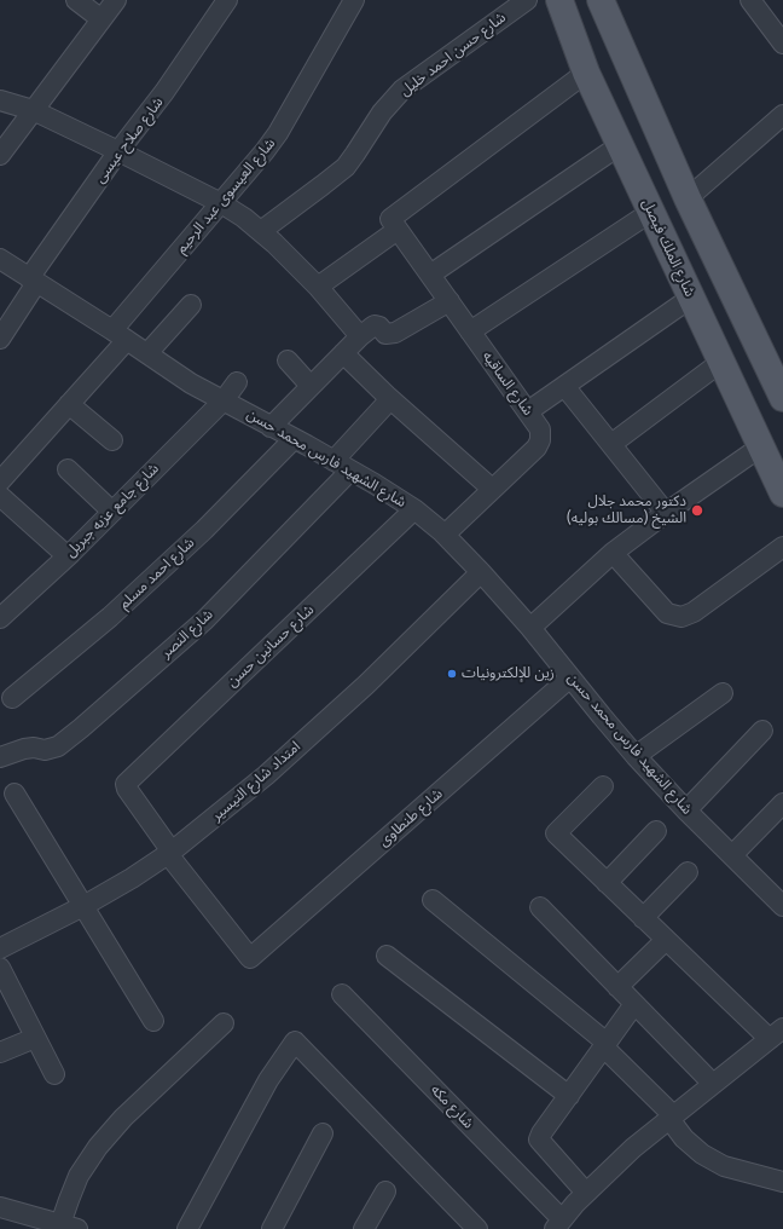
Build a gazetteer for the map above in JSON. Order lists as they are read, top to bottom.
{
  "streets": {
    "main road": ["شارع الملك فيصل"],
    "street": [
      "شارع حسن احمد خليل",
      "شارع صلاح عيسى",
      "شارع العيسوى عبد الرحيم",
      "شارع الساقيه",
      "شارع الشهيد فارس محمد حسن",
      "شارع جامع عزبه جبريل",
      "شارع احمد مسلم",
      "شارع النصر",
      "شارع حسانين حسن",
      "امتداد شارع التيسير",
      "شارع طنطاوى",
      "شارع مكه"
    ]
  },
  "crossings": [
    ["شارع صلاح عيسى", "شارع الشهيد فارس محمد حسن"],
    ["شارع العيسوى عبد الرحيم", "شارع الشهيد فارس محمد حسن"],
    ["شارع الساقيه", "شارع الشهيد فارس محمد حسن"],
    ["شارع الشهيد فارس محمد حسن", "شارع جامع عزبه جبريل"],
    ["شارع الشهيد فارس محمد حسن", "شارع احمد مسلم"],
    ["شارع الشهيد فارس محمد حسن", "شارع النصر"],
    ["شارع الشهيد فارس محمد حسن", "شارع حسانين حسن"],
    ["شارع الشهيد فارس محمد حسن", "امتداد شارع التيسير"],
    ["شارع الشهيد فارس محمد حسن", "شارع طنطاوى"],
    ["شارع حسانين حسن", "امتداد شارع التيسير"],
    ["شارع حسانين حسن", "شارع طنطاوى"],
    ["امتداد شارع التيسير", "شارع طنطاوى"]
  ],
  "places": ["دكتور محمد جلال الشيخ (مسالك بوليه)", "زين للإلكترونيات"]
}
